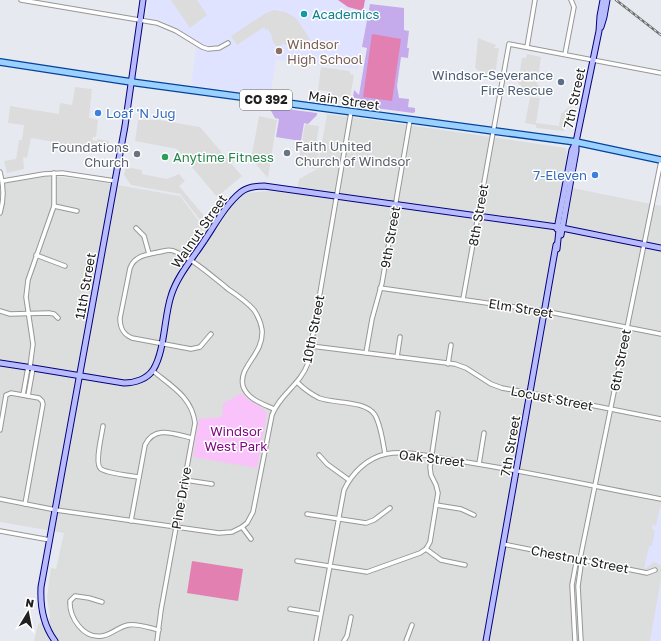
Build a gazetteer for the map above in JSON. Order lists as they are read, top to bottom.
{
  "streets": {
    "main road": ["CO 392", "Main Street"],
    "street": [
      "7th Street",
      "8th Street",
      "Walnut Street",
      "9th Street",
      "11th Street",
      "Elm Street",
      "10th Street",
      "6th Street",
      "Locust Street",
      "Oak Street",
      "Pine Drive",
      "Chestnut Street"
    ]
  },
  "crossings": [
    ["7th Street", "Main Street"],
    ["7th Street", "Walnut Street"],
    ["7th Street", "Elm Street"],
    ["7th Street", "Locust Street"],
    ["7th Street", "Oak Street"],
    ["7th Street", "Chestnut Street"],
    ["Main Street", "8th Street"],
    ["Main Street", "9th Street"],
    ["Main Street", "11th Street"],
    ["Main Street", "10th Street"],
    ["Main Street", "6th Street"],
    ["8th Street", "Walnut Street"],
    ["8th Street", "Elm Street"],
    ["Walnut Street", "9th Street"],
    ["Walnut Street", "10th Street"],
    ["Walnut Street", "6th Street"],
    ["Walnut Street", "Pine Drive"],
    ["9th Street", "Elm Street"],
    ["9th Street", "Locust Street"],
    ["Elm Street", "6th Street"],
    ["10th Street", "Locust Street"],
    ["6th Street", "Locust Street"],
    ["6th Street", "Oak Street"],
    ["6th Street", "Chestnut Street"]
  ],
  "parks": ["Windsor West Park"],
  "places": [
    "Academics",
    "Windsor High School",
    "Windsor-Severance Fire Rescue",
    "Loaf 'N Jug",
    "Faith United Church of Windsor",
    "Foundations Church",
    "Anytime Fitness",
    "7-Eleven"
  ],
  "north": "top"
}
